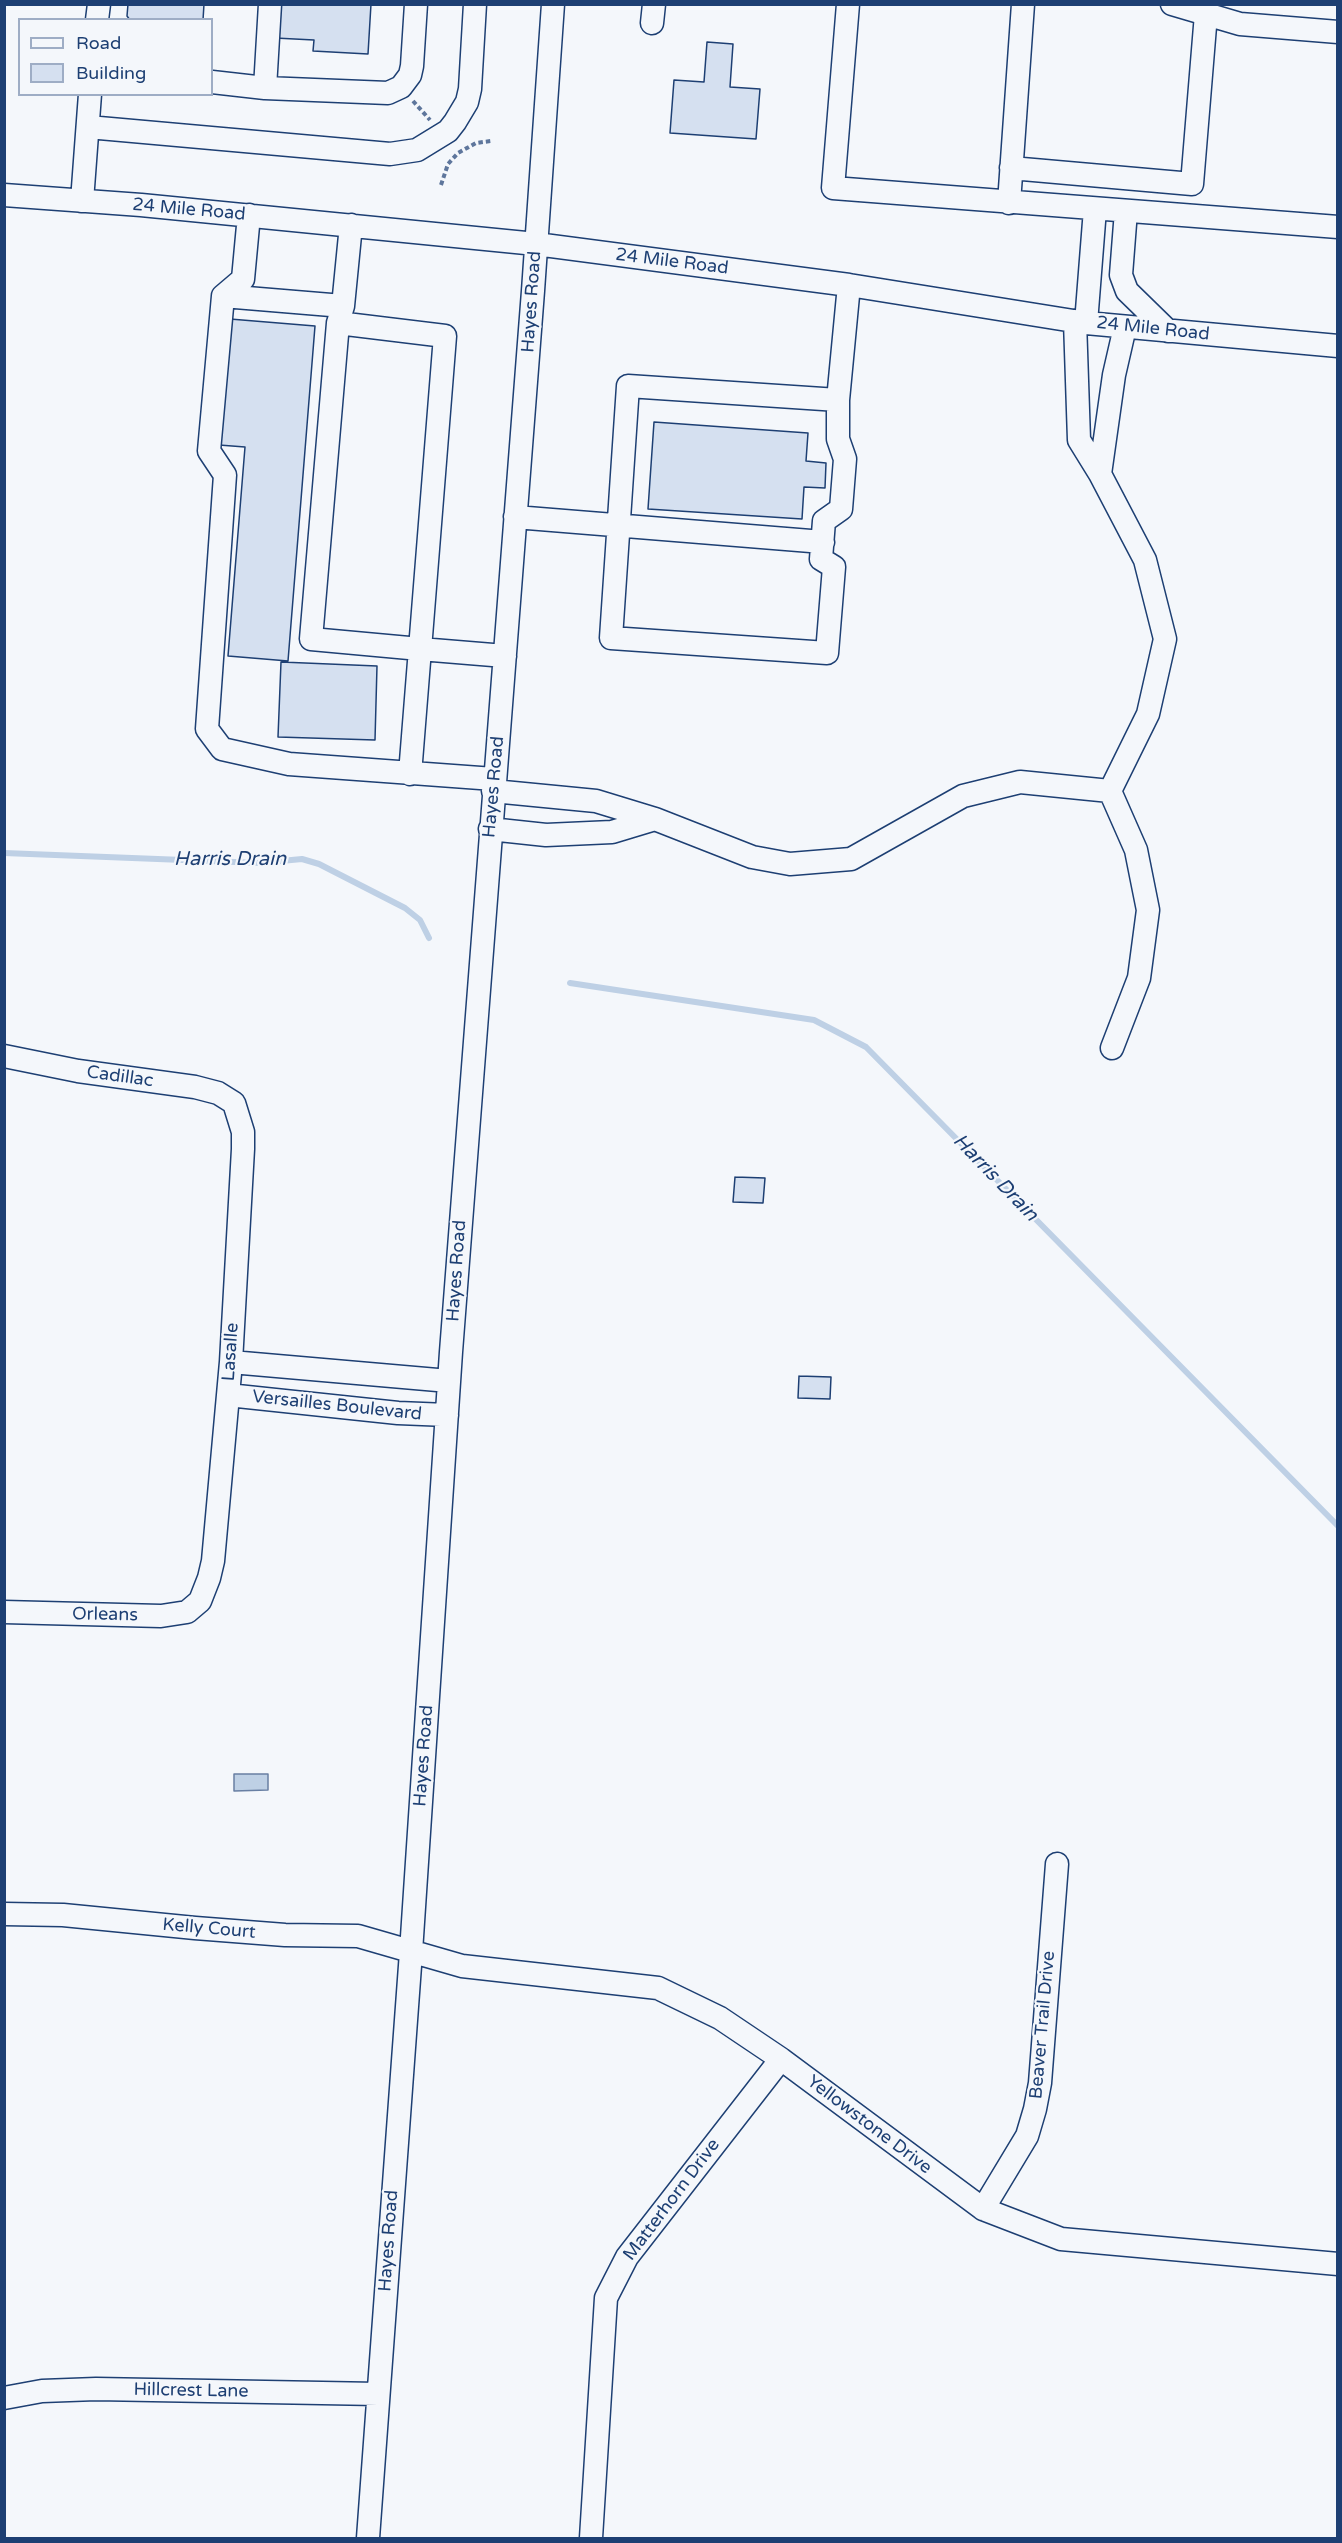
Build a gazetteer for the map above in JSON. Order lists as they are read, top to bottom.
{
  "streets": {
    "street": [
      "24 Mile Road",
      "Hayes Road",
      "Cadillac",
      "Lasalle",
      "Versailles Boulevard",
      "Orleans",
      "Kelly Court",
      "Beaver Trail Drive",
      "Yellowstone Drive",
      "Matterhorn Drive",
      "Hillcrest Lane"
    ]
  },
  "crossings": [
    ["24 Mile Road", "Hayes Road"],
    ["Hayes Road", "Versailles Boulevard"],
    ["Hayes Road", "Kelly Court"],
    ["Hayes Road", "Yellowstone Drive"],
    ["Hayes Road", "Hillcrest Lane"],
    ["Cadillac", "Lasalle"],
    ["Lasalle", "Versailles Boulevard"],
    ["Lasalle", "Orleans"],
    ["Kelly Court", "Yellowstone Drive"],
    ["Beaver Trail Drive", "Yellowstone Drive"],
    ["Yellowstone Drive", "Matterhorn Drive"]
  ],
  "water": ["Harris Drain"],
  "legend": ["Road", "Building"]
}
